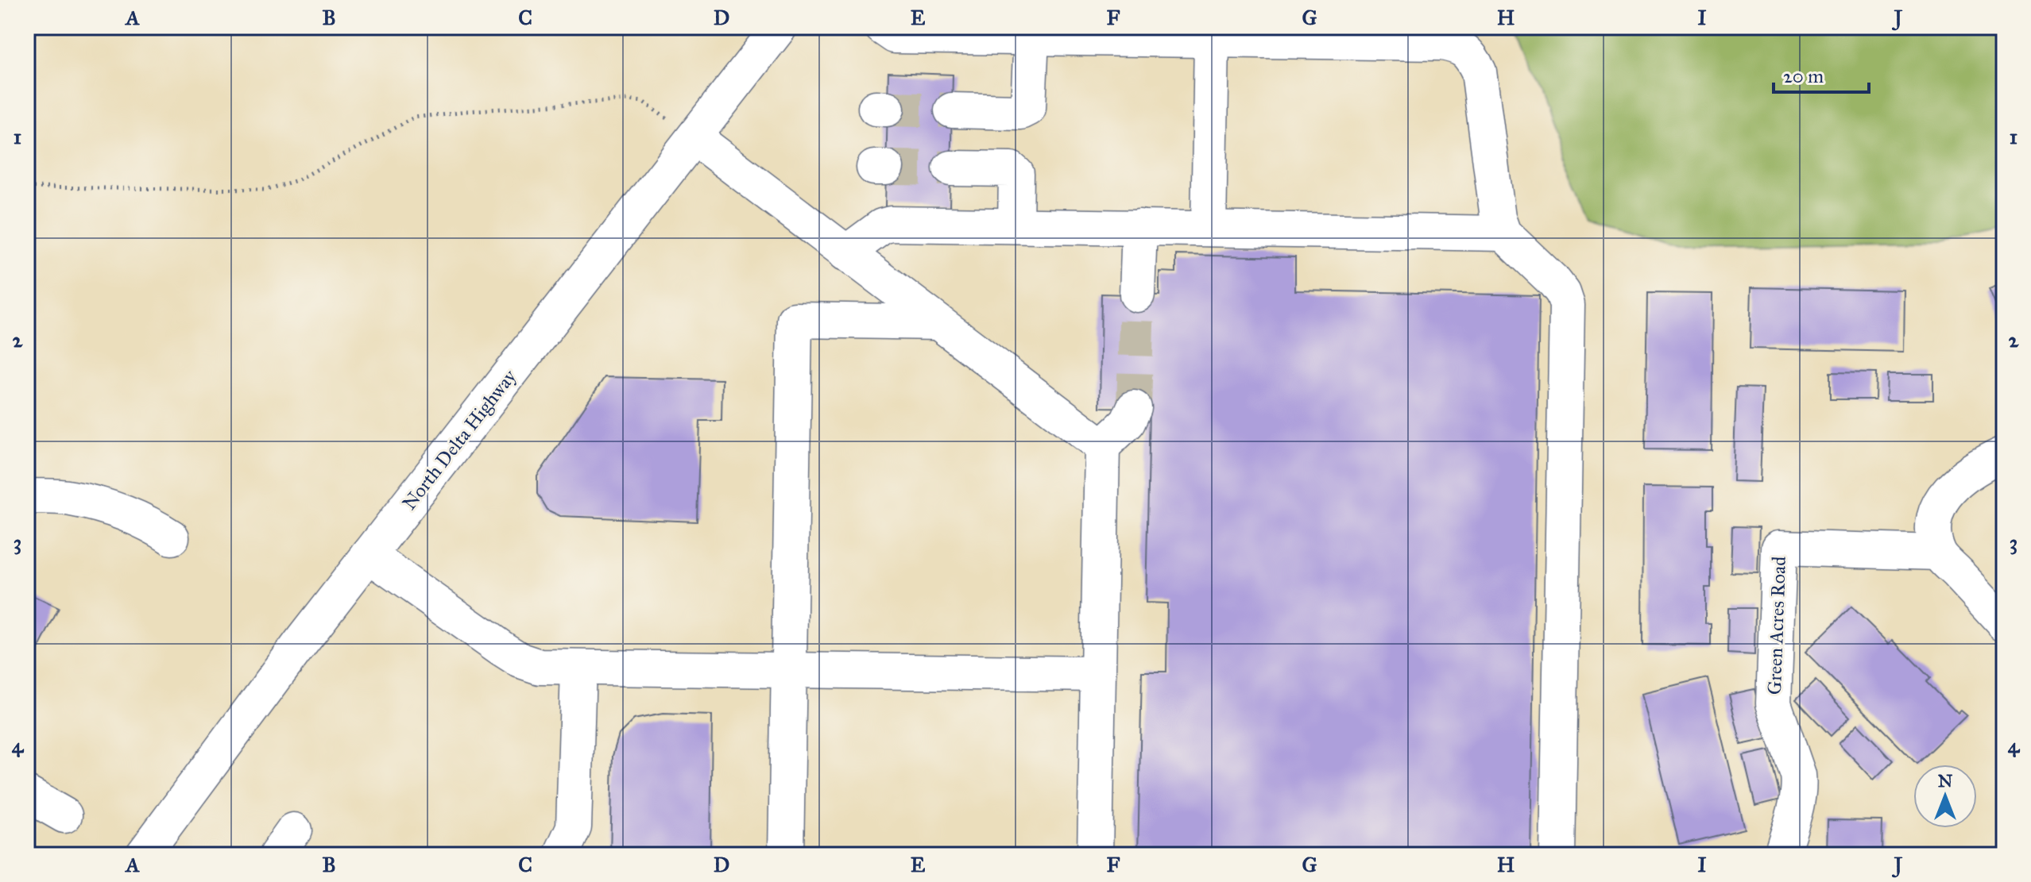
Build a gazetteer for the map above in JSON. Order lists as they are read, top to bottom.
{
  "streets": {
    "street": ["North Delta Highway", "Green Acres Road"]
  },
  "scale_bar": "20 m",
  "north": "top",
  "grid": {
    "columns": [
      "A",
      "B",
      "C",
      "D",
      "E",
      "F",
      "G",
      "H",
      "I",
      "J"
    ],
    "rows": [
      "1",
      "2",
      "3",
      "4"
    ]
  }
}
